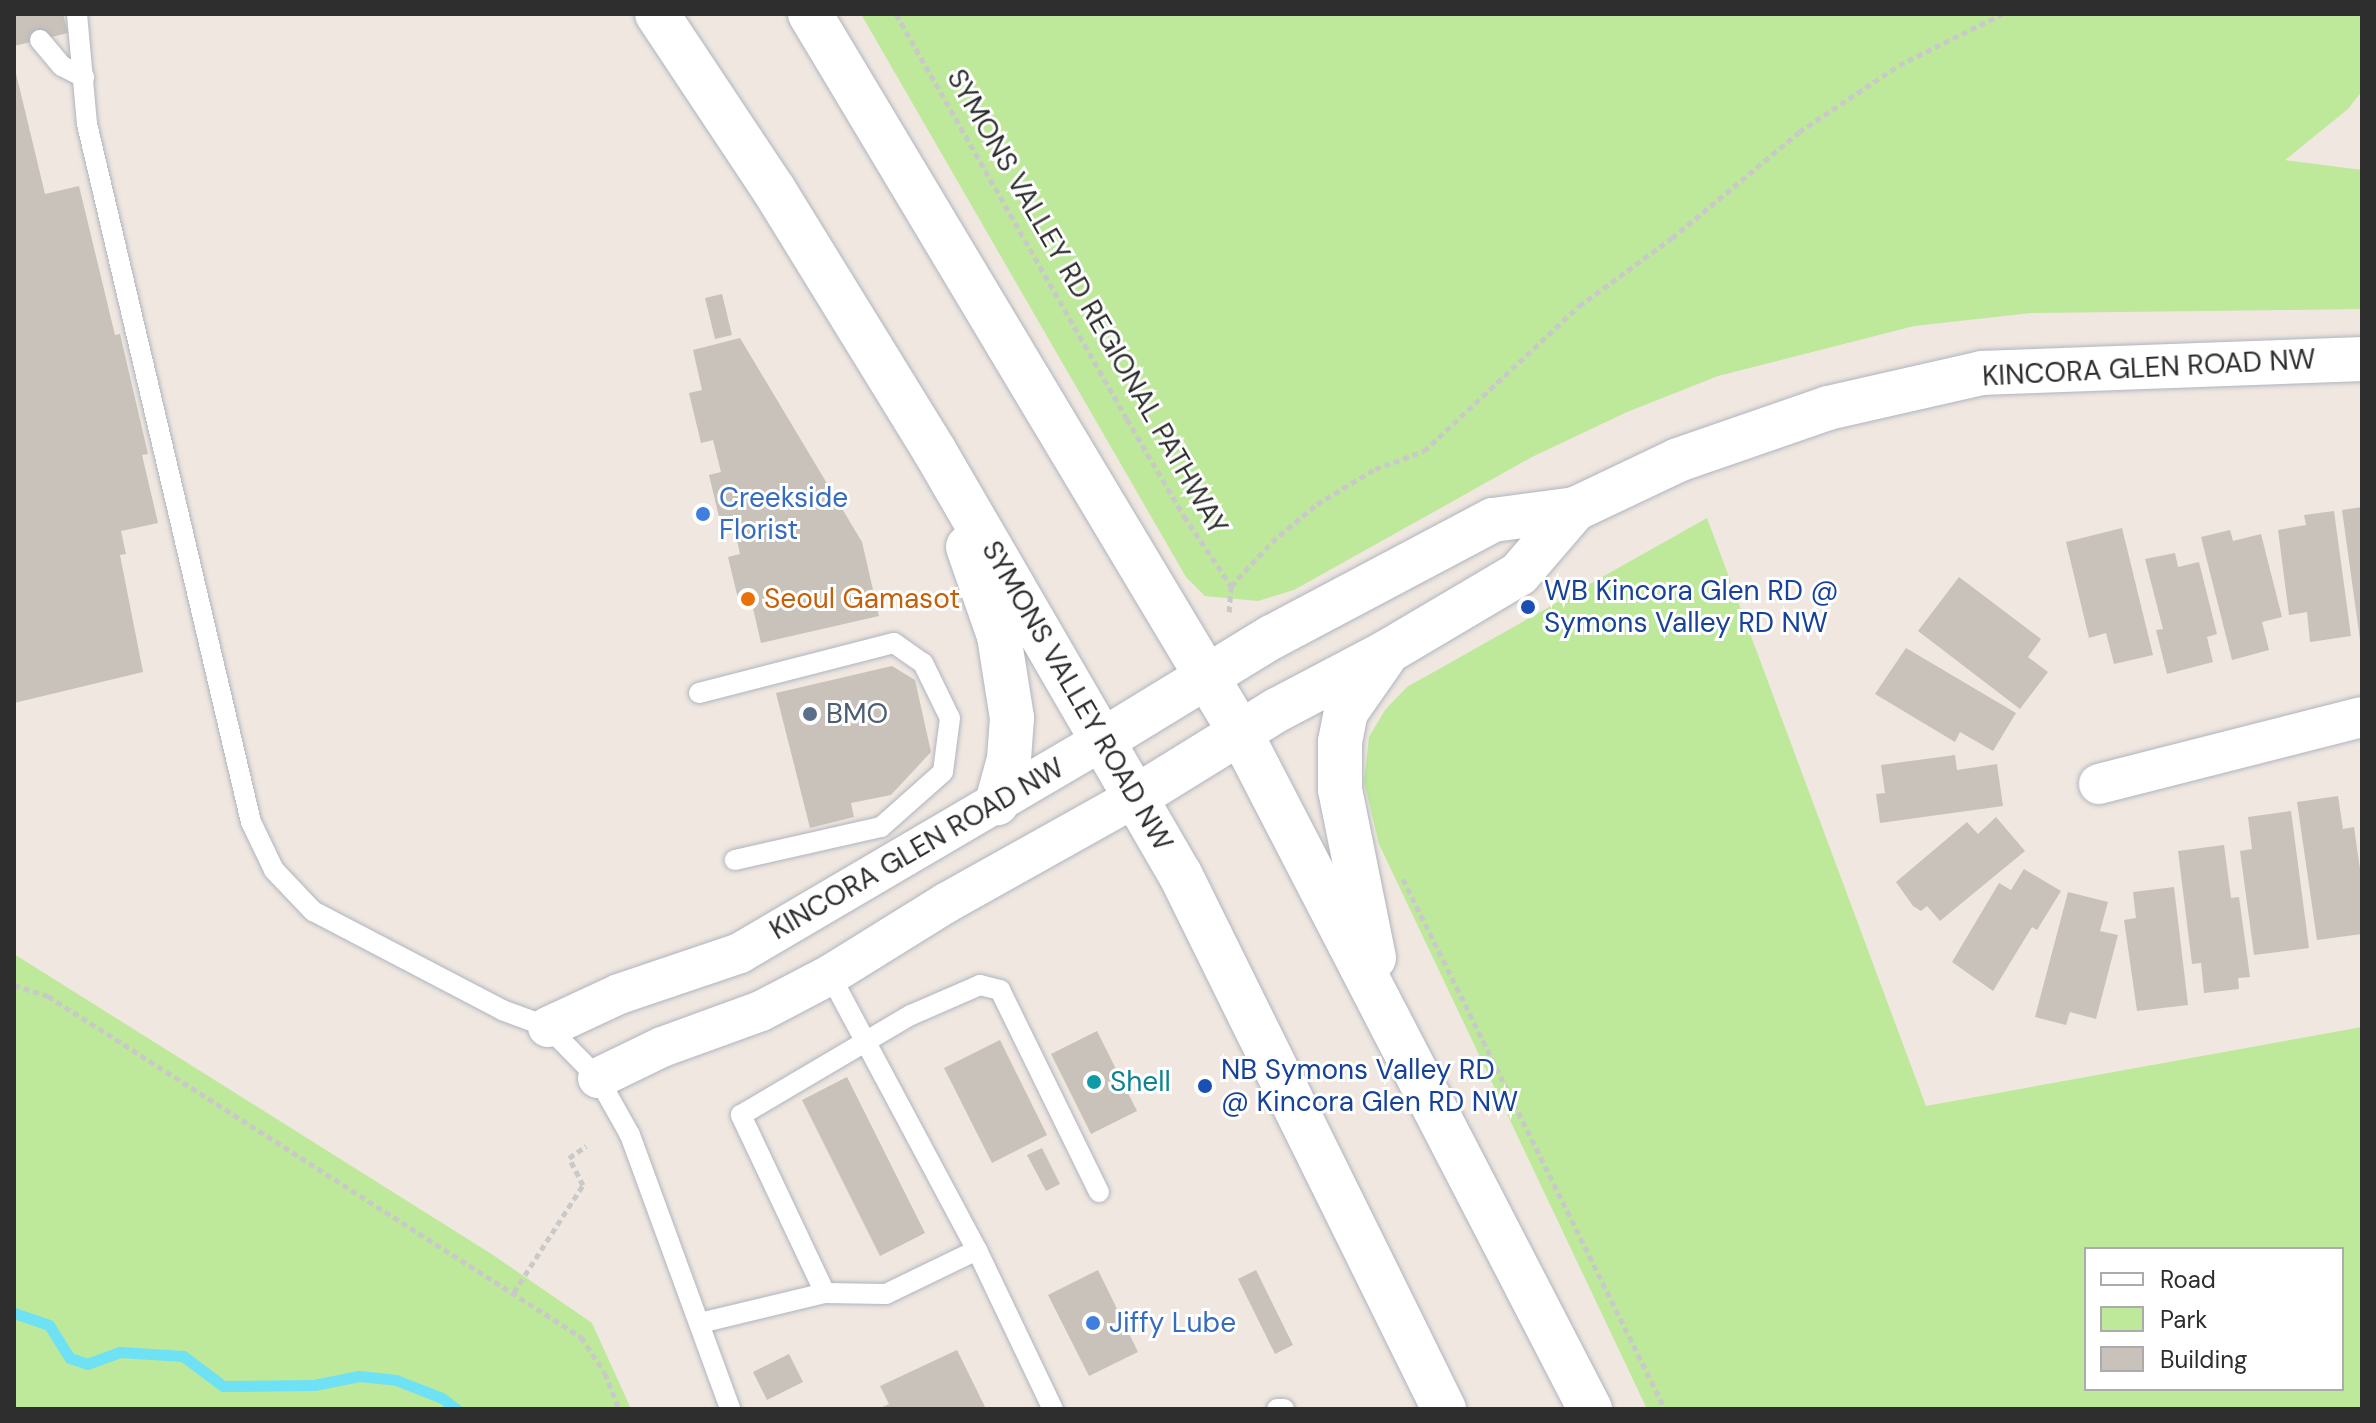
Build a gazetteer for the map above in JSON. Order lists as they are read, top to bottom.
{
  "streets": {
    "main road": ["KINCORA GLEN ROAD NW", "SYMONS VALLEY ROAD NW"],
    "path": ["SYMONS VALLEY RD REGIONAL PATHWAY"]
  },
  "crossings": [
    ["KINCORA GLEN ROAD NW", "SYMONS VALLEY ROAD NW"]
  ],
  "places": [
    "Creekside Florist",
    "Seoul Gamasot",
    "WB Kincora Glen RD @ Symons Valley RD NW",
    "BMO",
    "Shell",
    "NB Symons Valley RD @ Kincora Glen RD NW",
    "Jiffy Lube"
  ],
  "legend": ["Road", "Park", "Building"]
}
